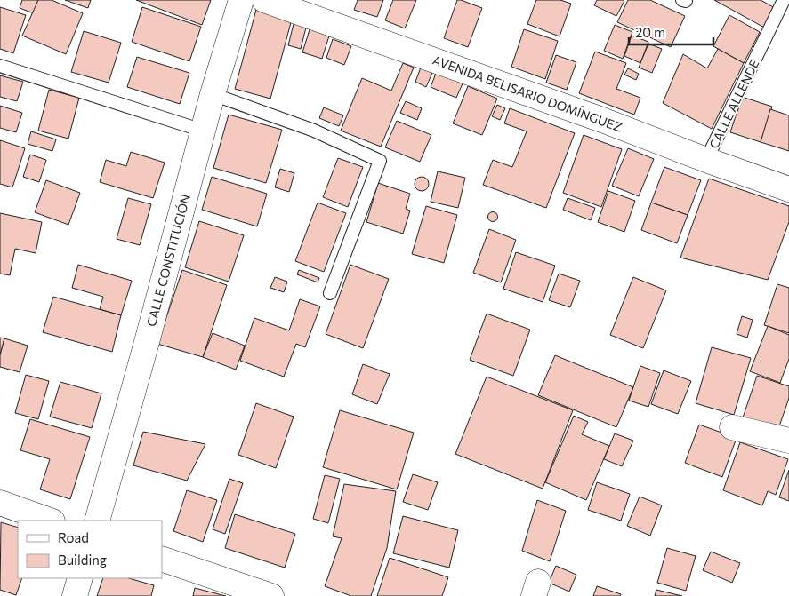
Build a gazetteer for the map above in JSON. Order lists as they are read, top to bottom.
{
  "streets": {
    "street": ["AVENIDA BELISARIO DOMÍNGUEZ", "CALLE CONSTITUCIÓN"],
    "lane": ["CALLE ALLENDE"]
  },
  "crossings": [
    ["AVENIDA BELISARIO DOMÍNGUEZ", "CALLE ALLENDE"]
  ],
  "legend": ["Road", "Building"],
  "scale_bar": "20 m"
}
